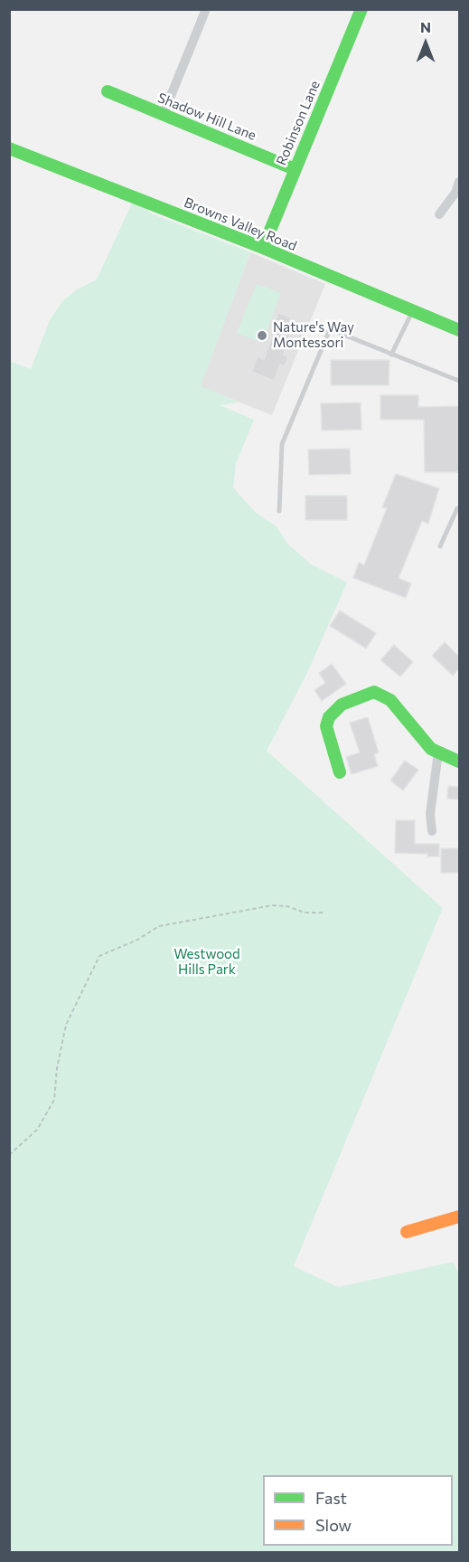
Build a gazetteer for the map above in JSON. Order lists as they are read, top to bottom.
{
  "streets": {
    "street": ["Shadow Hill Lane", "Robinson Lane", "Browns Valley Road"]
  },
  "crossings": [
    ["Shadow Hill Lane", "Robinson Lane"],
    ["Robinson Lane", "Browns Valley Road"]
  ],
  "parks": ["Westwood Hills Park"],
  "places": ["Nature's Way Montessori"],
  "legend": ["Fast", "Slow"],
  "north": "top"
}
